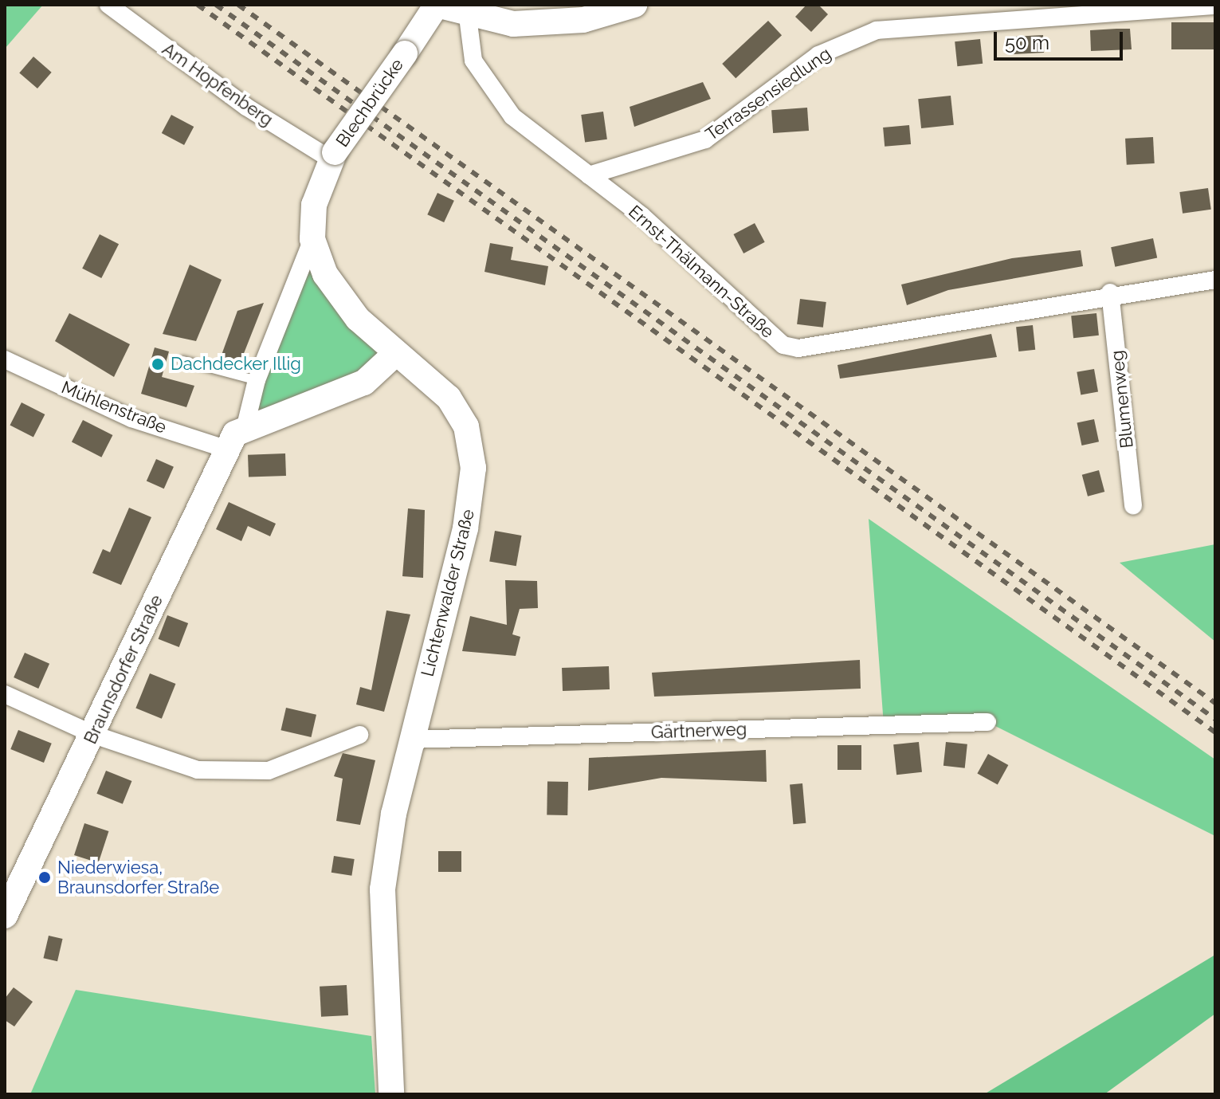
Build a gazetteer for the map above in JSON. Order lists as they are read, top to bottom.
{
  "streets": {
    "main road": ["Blechbrücke", "Lichtenwalder Straße", "Braunsdorfer Straße"],
    "street": [
      "Am Hopfenberg",
      "Terrassensiedlung",
      "Ernst-Thälmann-Straße",
      "Blumenweg",
      "Mühlenstraße",
      "Gärtnerweg"
    ]
  },
  "crossings": [
    ["Am Hopfenberg", "Blechbrücke"],
    ["Am Hopfenberg", "Lichtenwalder Straße"],
    ["Terrassensiedlung", "Ernst-Thälmann-Straße"],
    ["Blechbrücke", "Lichtenwalder Straße"],
    ["Ernst-Thälmann-Straße", "Blumenweg"],
    ["Mühlenstraße", "Braunsdorfer Straße"],
    ["Lichtenwalder Straße", "Braunsdorfer Straße"],
    ["Lichtenwalder Straße", "Gärtnerweg"]
  ],
  "places": ["Dachdecker Illig", "Niederwiesa, Braunsdorfer Straße"],
  "scale_bar": "50 m"
}
